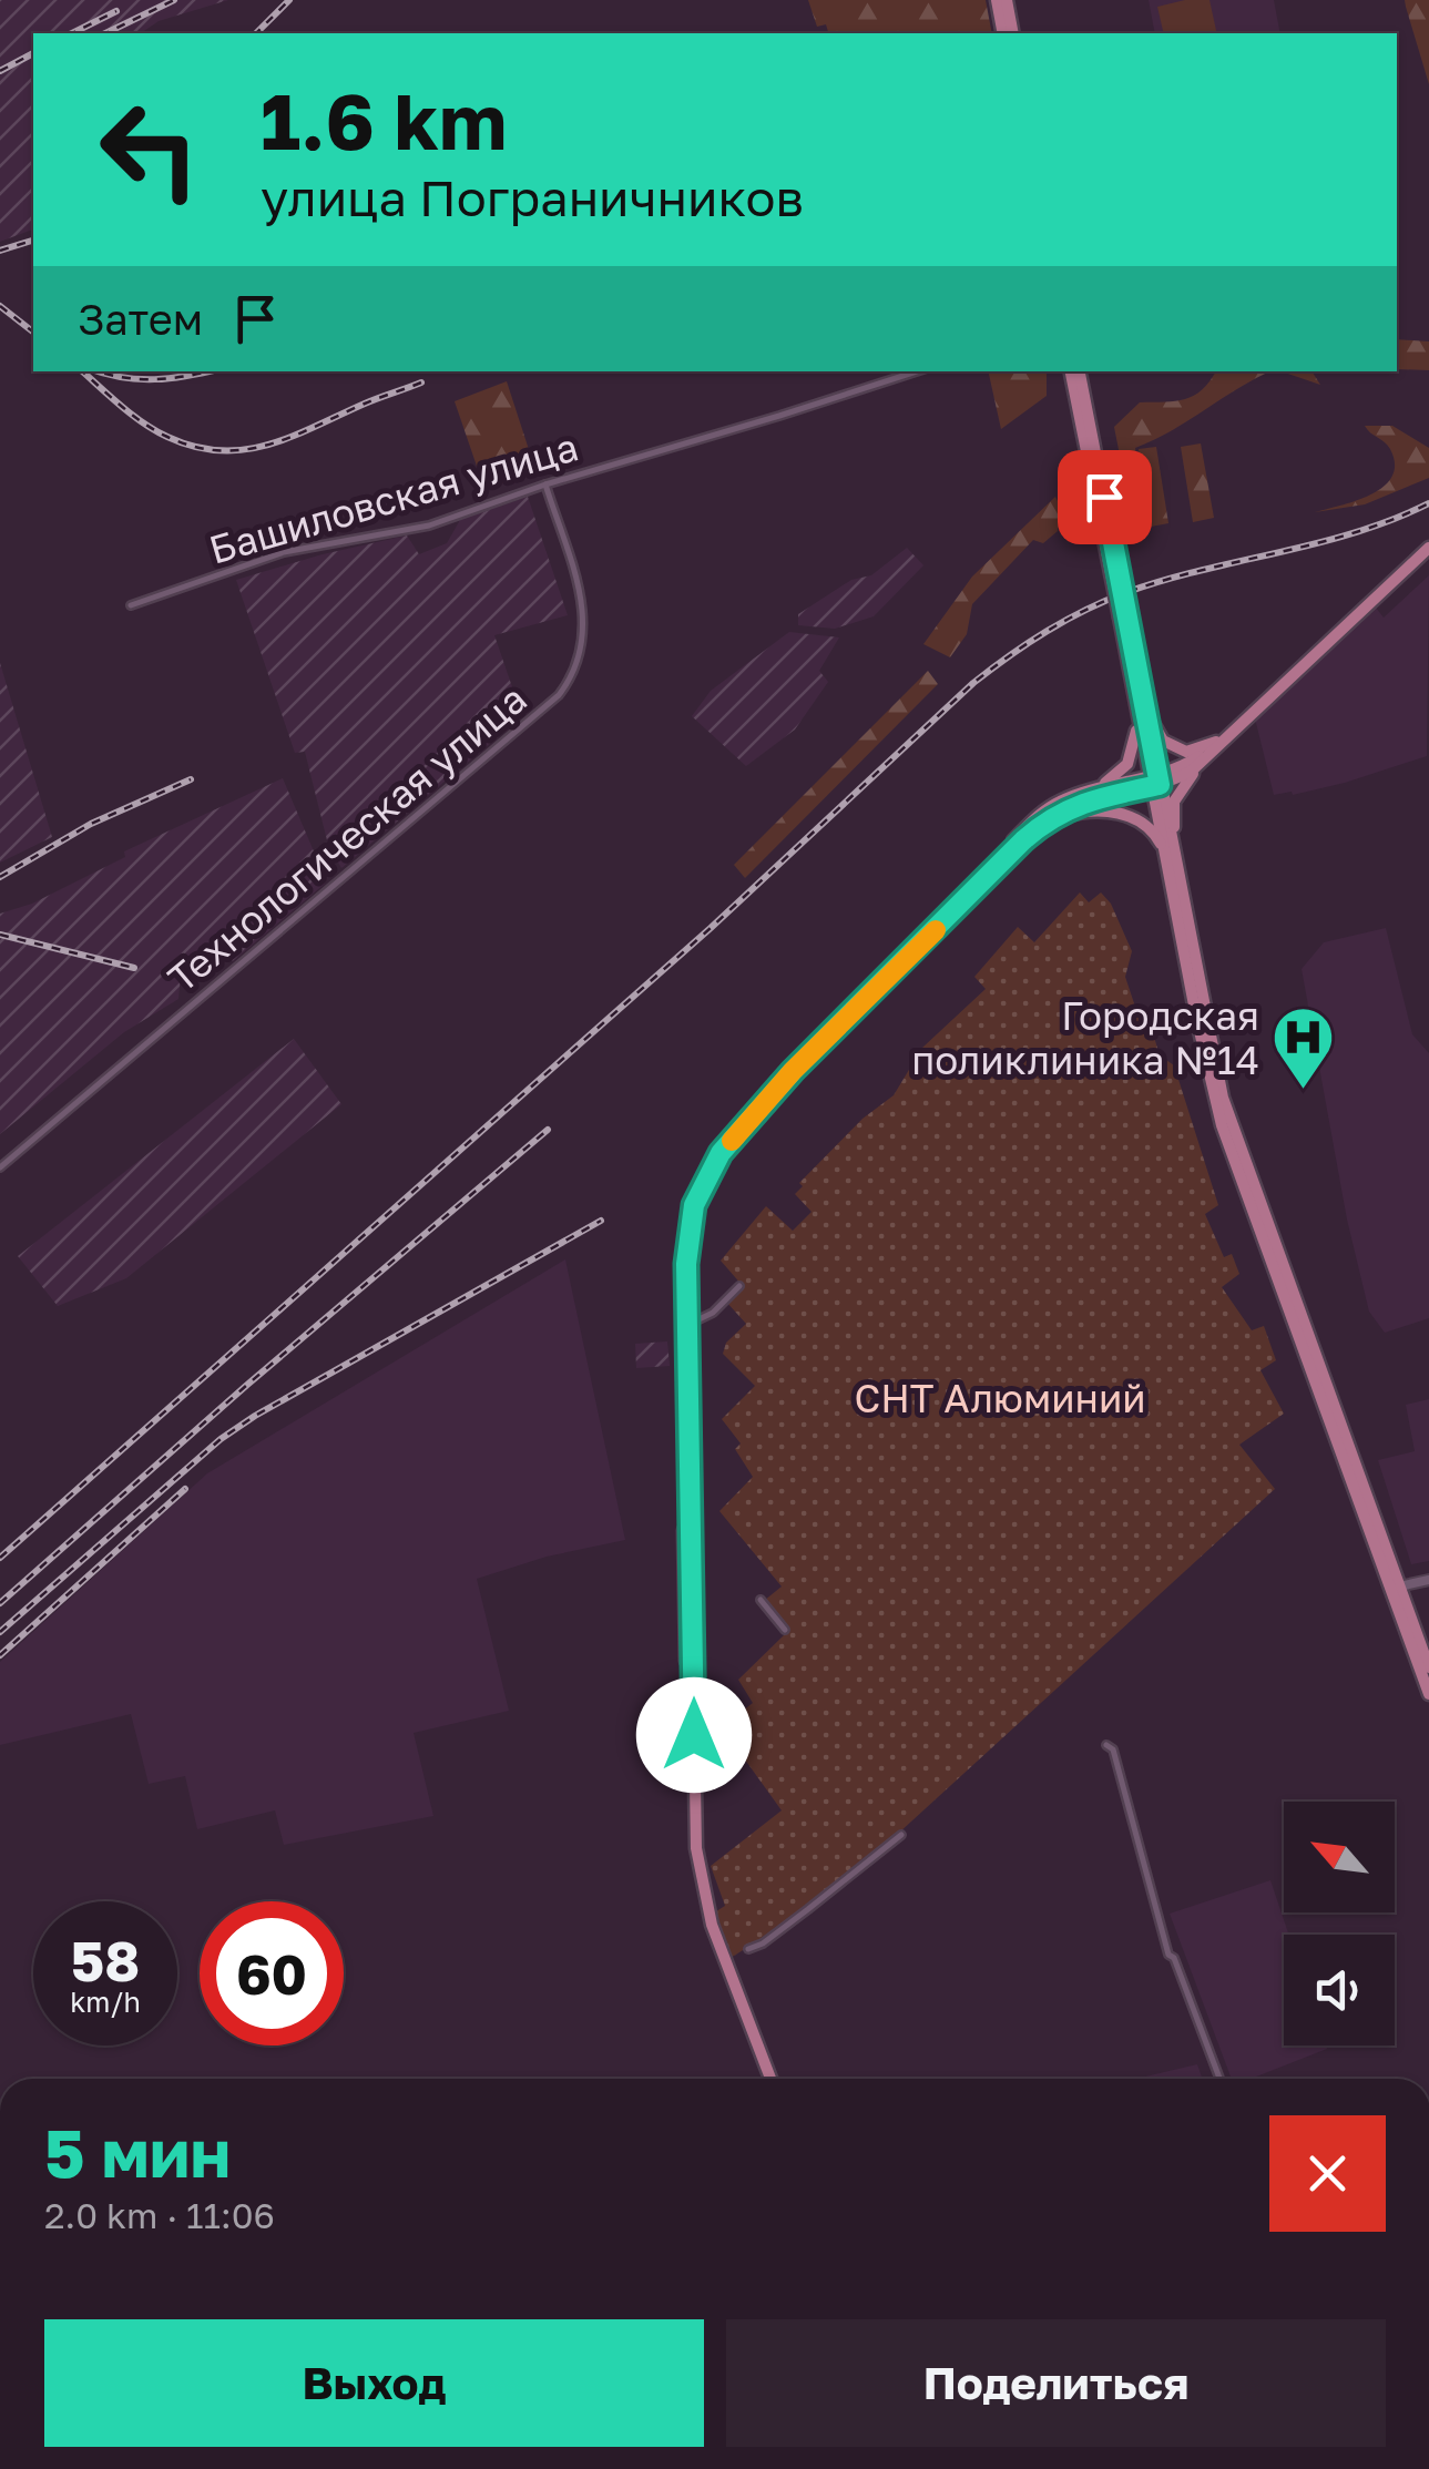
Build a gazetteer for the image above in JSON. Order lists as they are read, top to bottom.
{
  "streets": {
    "street": ["Башиловская улица", "Технологическая улица"]
  },
  "crossings": [
    ["Башиловская улица", "Технологическая улица"]
  ],
  "parks": ["СНТ Алюминий"],
  "places": {
    "hospital": ["Городская поликлиника №14"]
  },
  "north": "top left",
  "page": {
    "turn": ["1.6 km", "улица Пограничников"],
    "then": "Затем",
    "speed": "58 km/h",
    "limit": "60",
    "heading": ["5 мин", "2.0 km · 11:06"],
    "buttons": ["Выход", "Поделиться"]
  }
}
